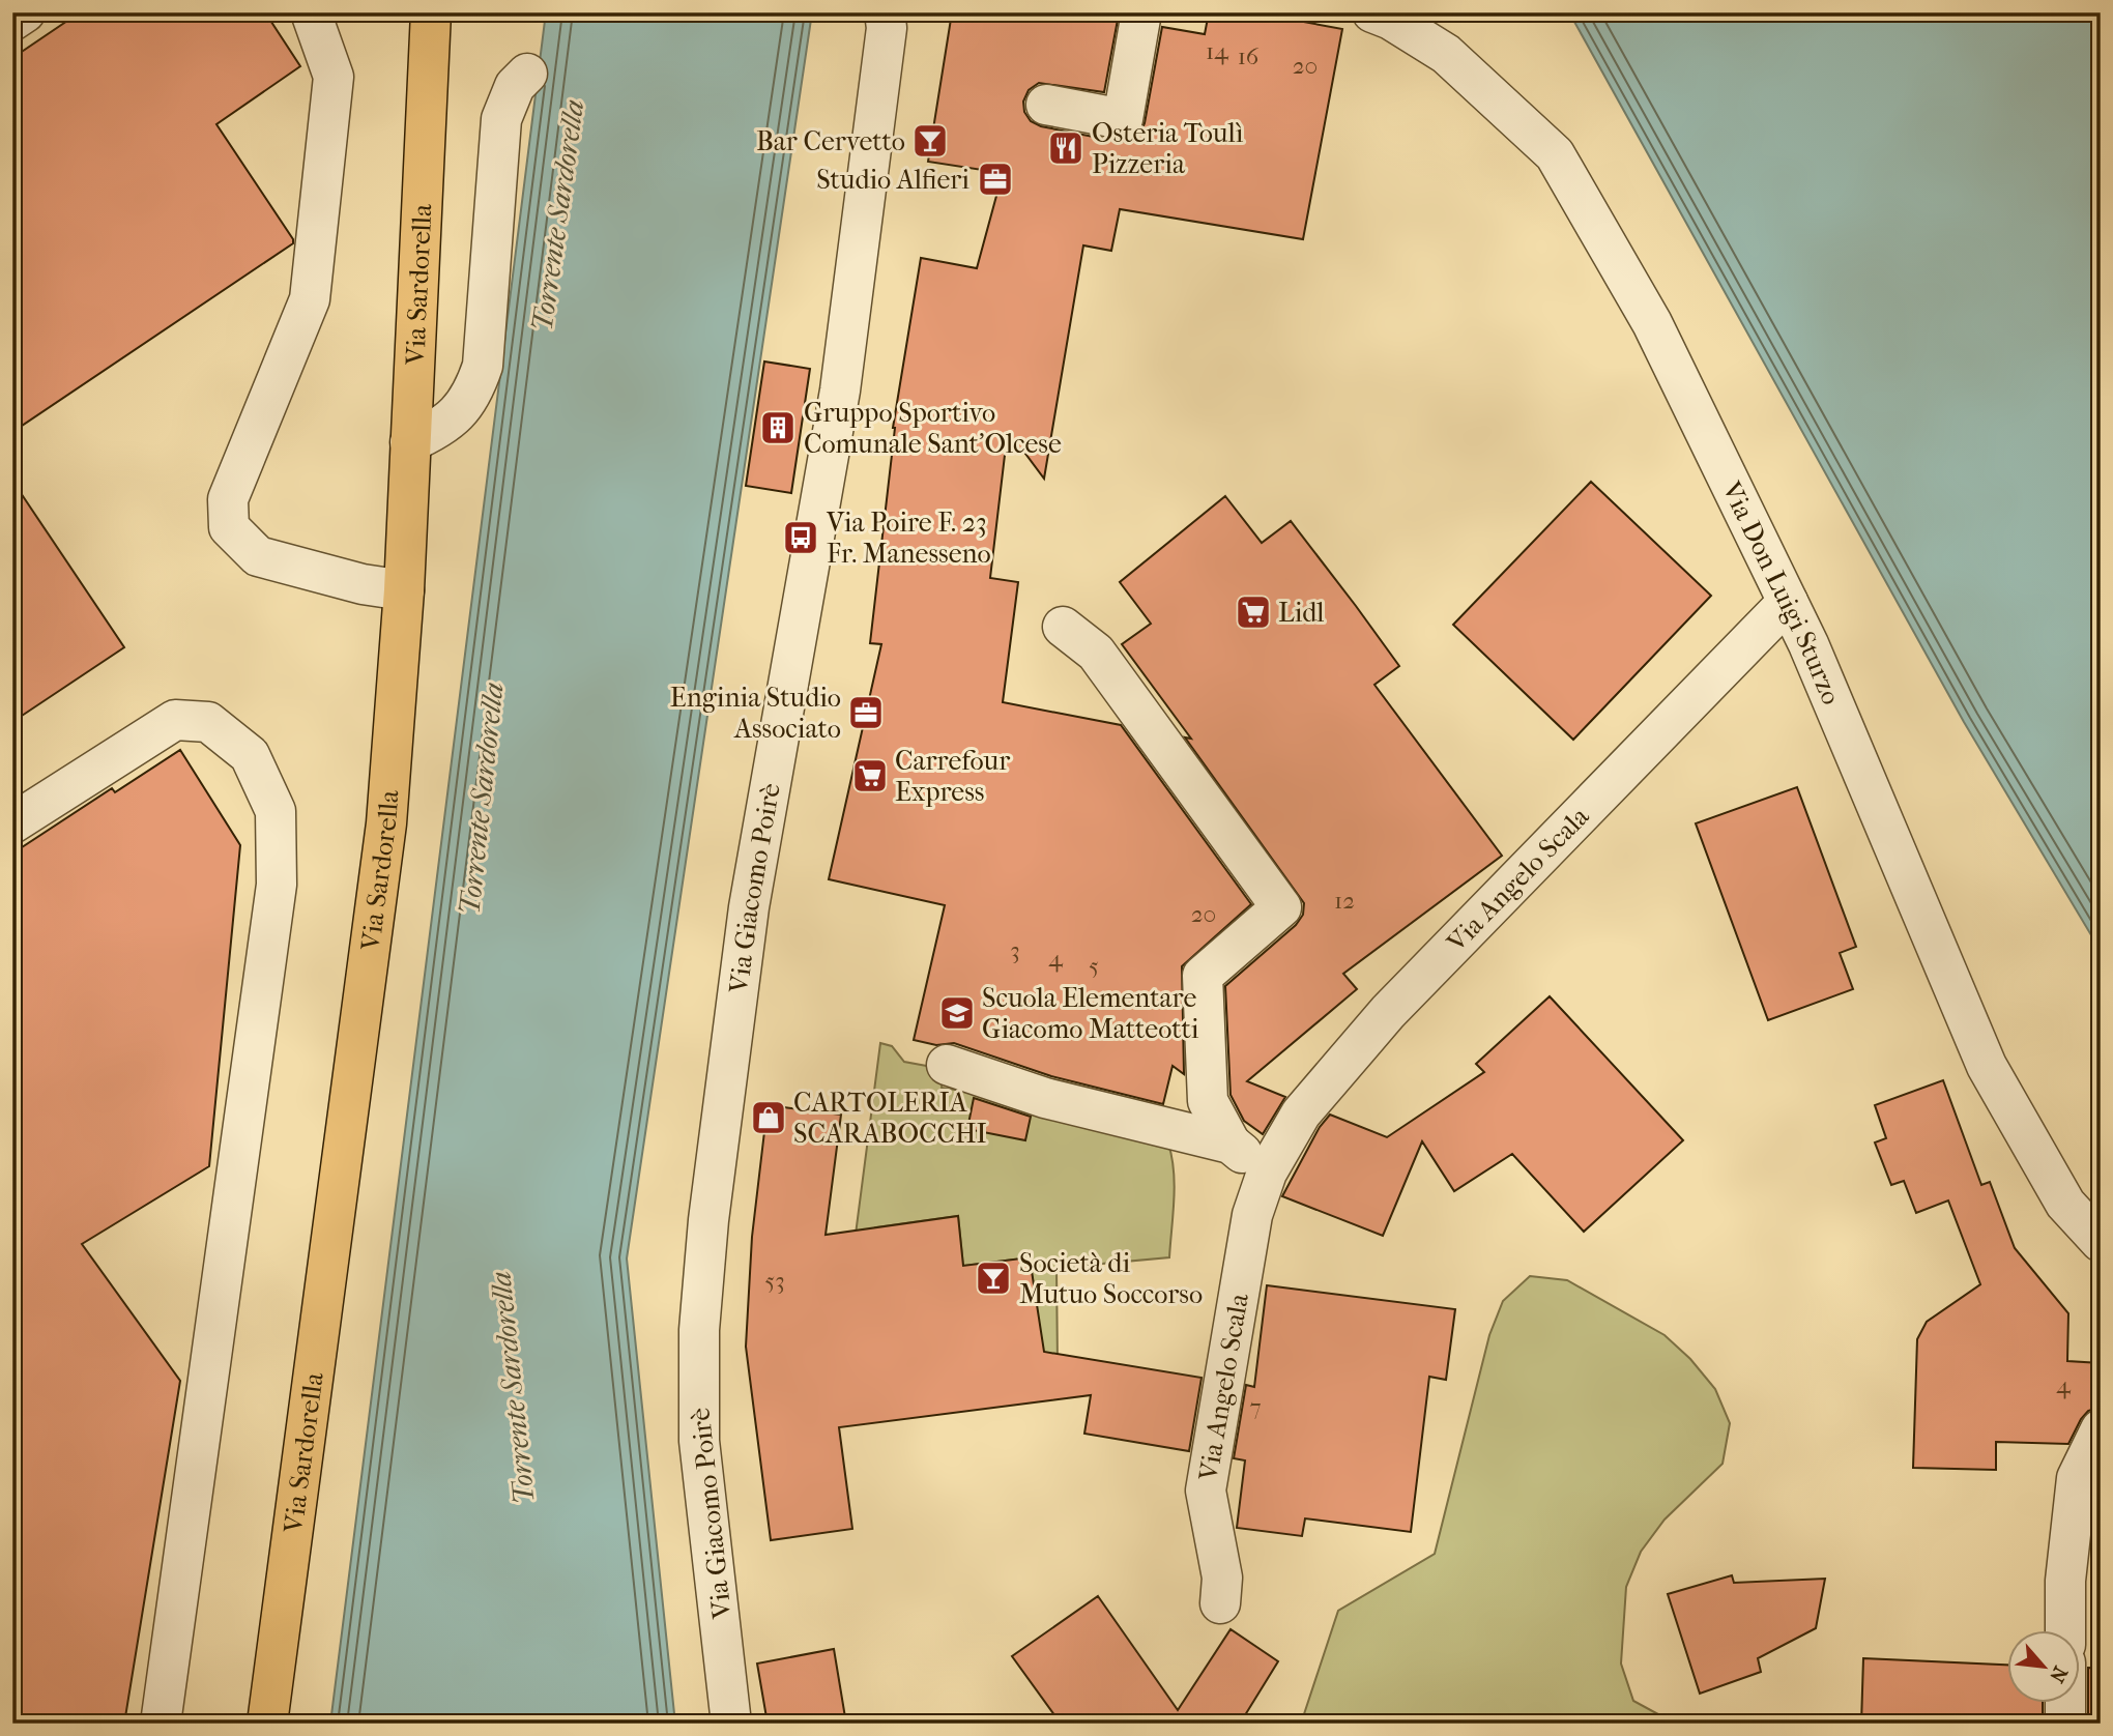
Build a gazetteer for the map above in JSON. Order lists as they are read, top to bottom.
{
  "streets": {
    "main road": ["Via Sardorella"],
    "street": ["Via Don Luigi Sturzo", "Via Angelo Scala", "Via Giacomo Poirè"]
  },
  "crossings": [
    ["Via Don Luigi Sturzo", "Via Angelo Scala"]
  ],
  "water": ["Torrente Sardorella"],
  "places": {
    "bar": ["Bar Cervetto", "Società di Mutuo Soccorso"],
    "restaurant": ["Osteria Toulì Pizzeria"],
    "office": ["Studio Alfieri", "Enginia Studio Associato"],
    "building": ["Gruppo Sportivo Comunale Sant'Olcese"],
    "bus stop": ["Via Poire F. 23 Fr. Manesseno"],
    "supermarket": ["Lidl", "Carrefour Express"],
    "school or university": ["Scuola Elementare Giacomo Matteotti"],
    "shop": ["CARTOLERIA SCARABOCCHI"]
  },
  "house_numbers": [
    "14",
    "16",
    "20",
    "12",
    "20",
    "3",
    "4",
    "5",
    "53",
    "4",
    "7"
  ],
  "north": "bottom right"
}
